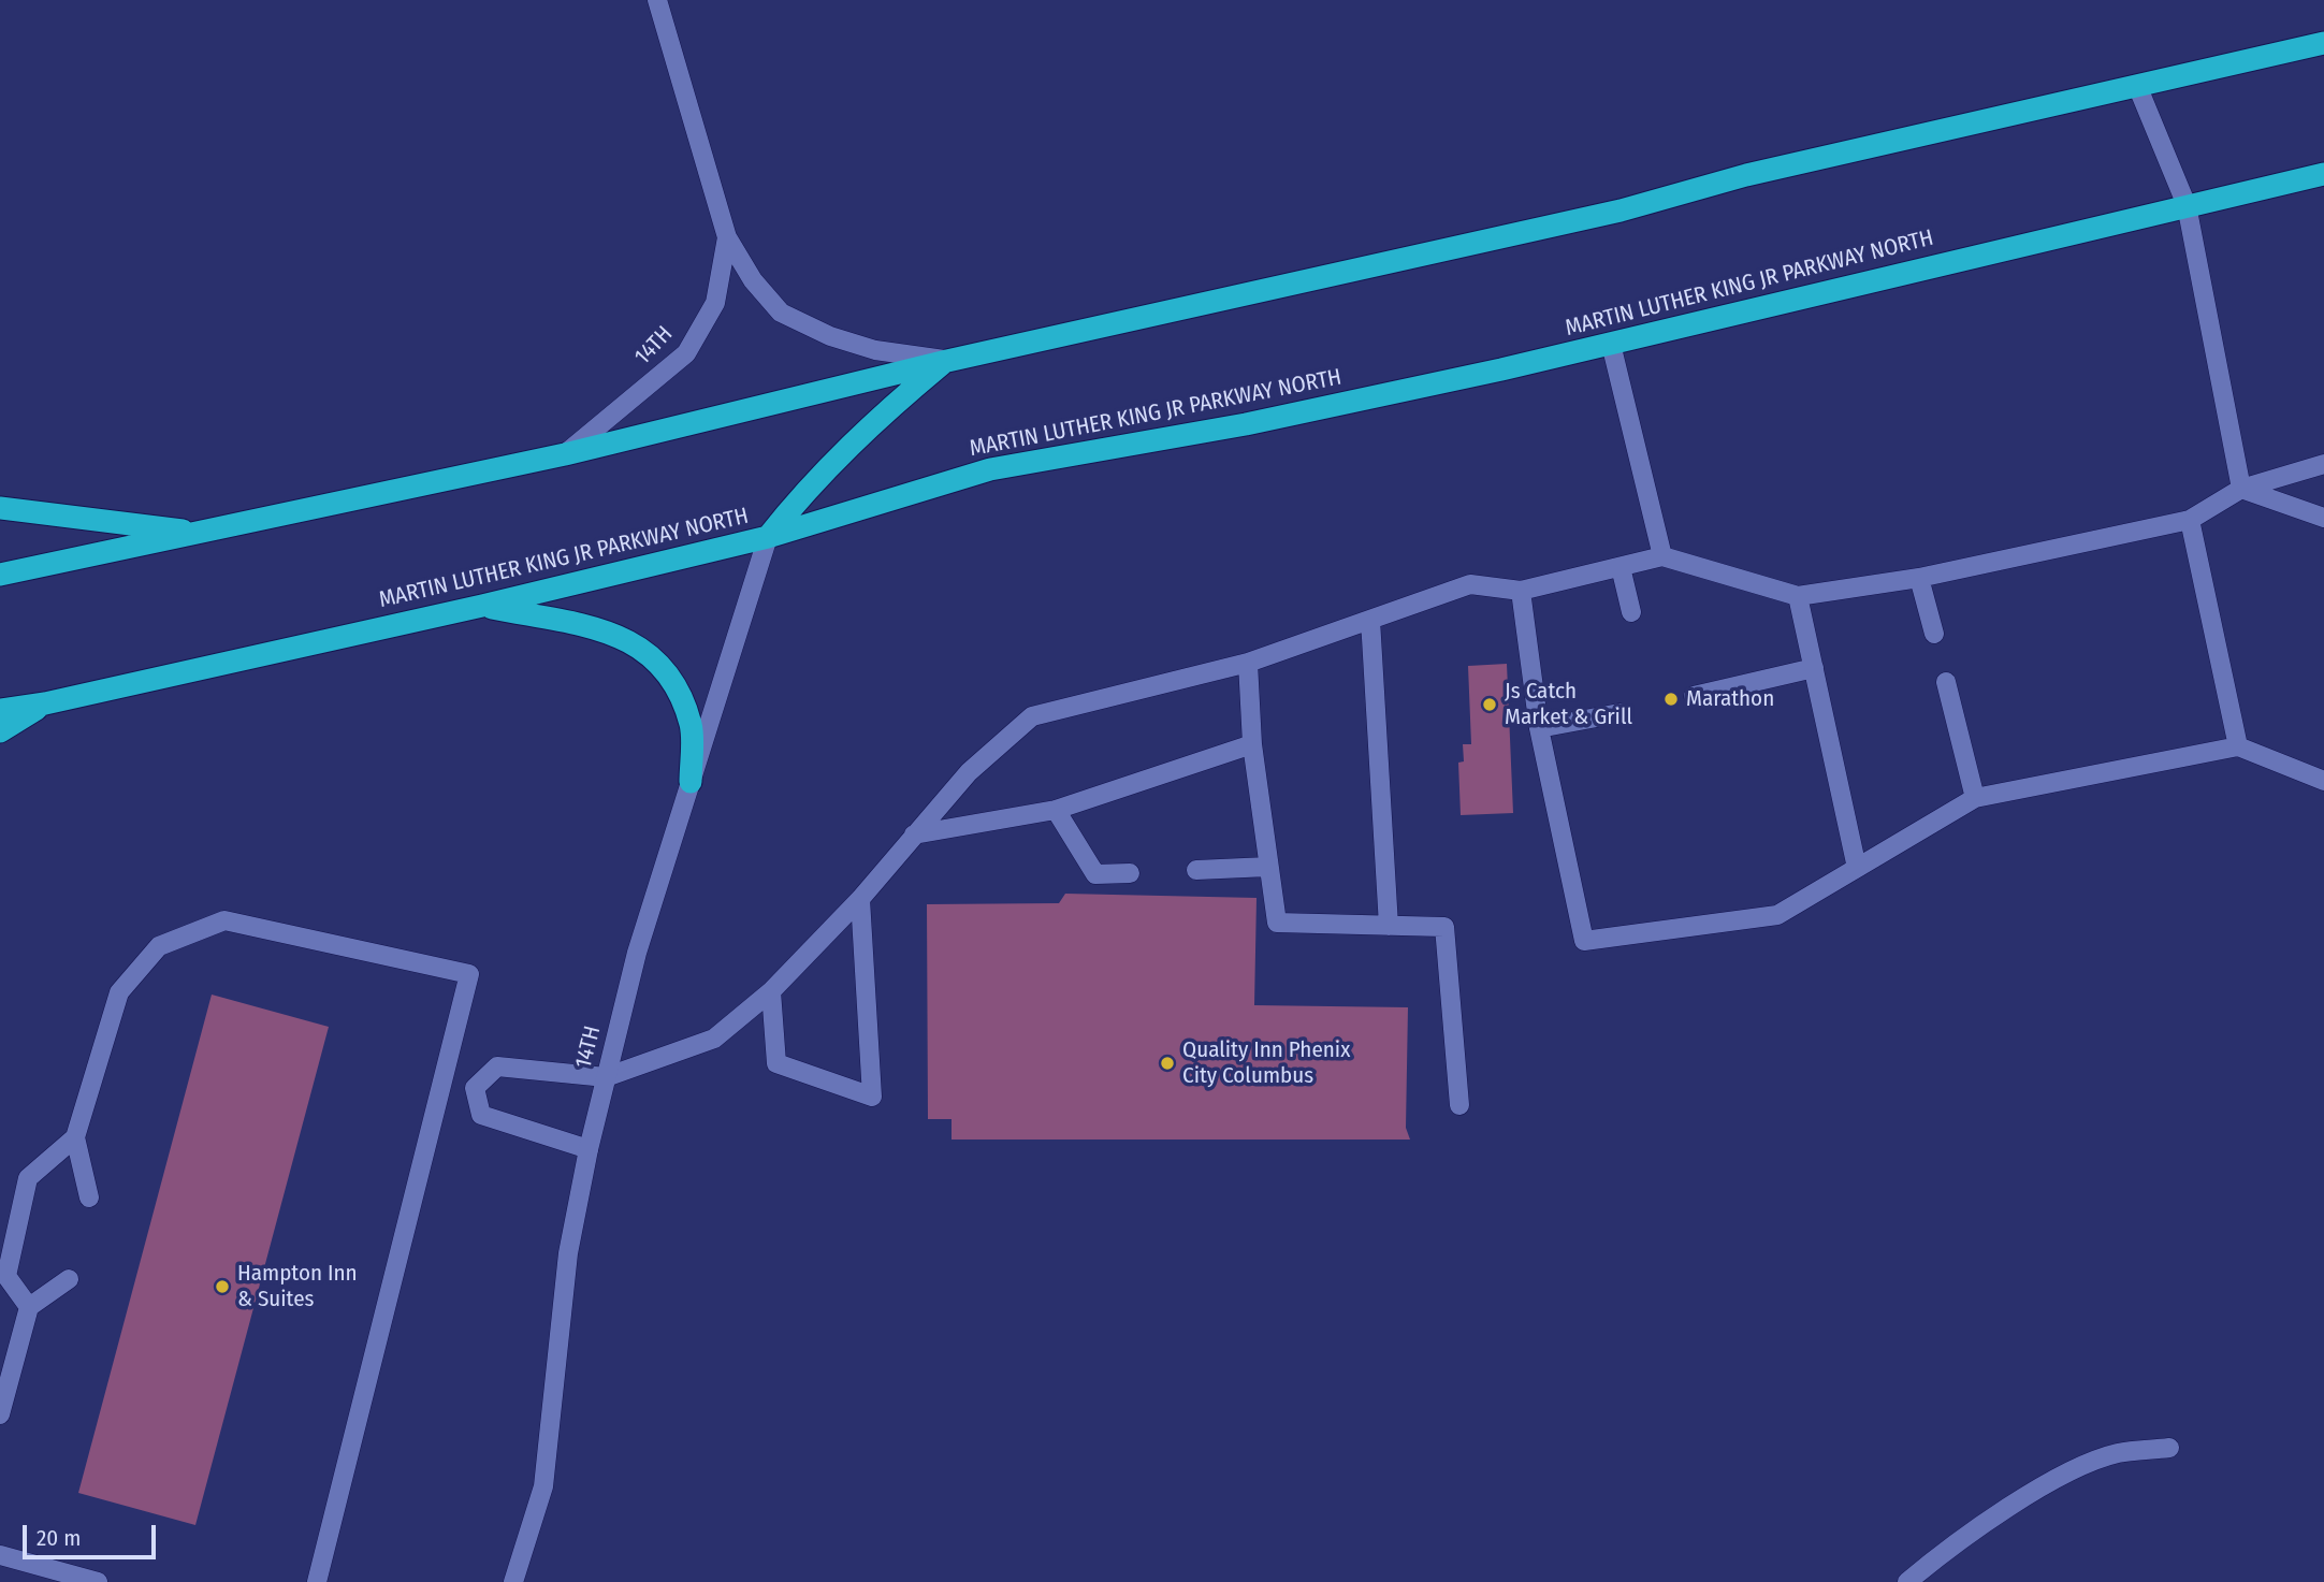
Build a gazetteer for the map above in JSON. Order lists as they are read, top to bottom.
{
  "streets": {
    "highway": ["MARTIN LUTHER KING JR PARKWAY NORTH"],
    "street": ["14TH"]
  },
  "crossings": [
    ["MARTIN LUTHER KING JR PARKWAY NORTH", "14TH"]
  ],
  "places": [
    "Marathon",
    "Js Catch Market & Grill",
    "Quality Inn Phenix City Columbus",
    "Hampton Inn & Suites"
  ],
  "scale_bar": "20 m"
}
